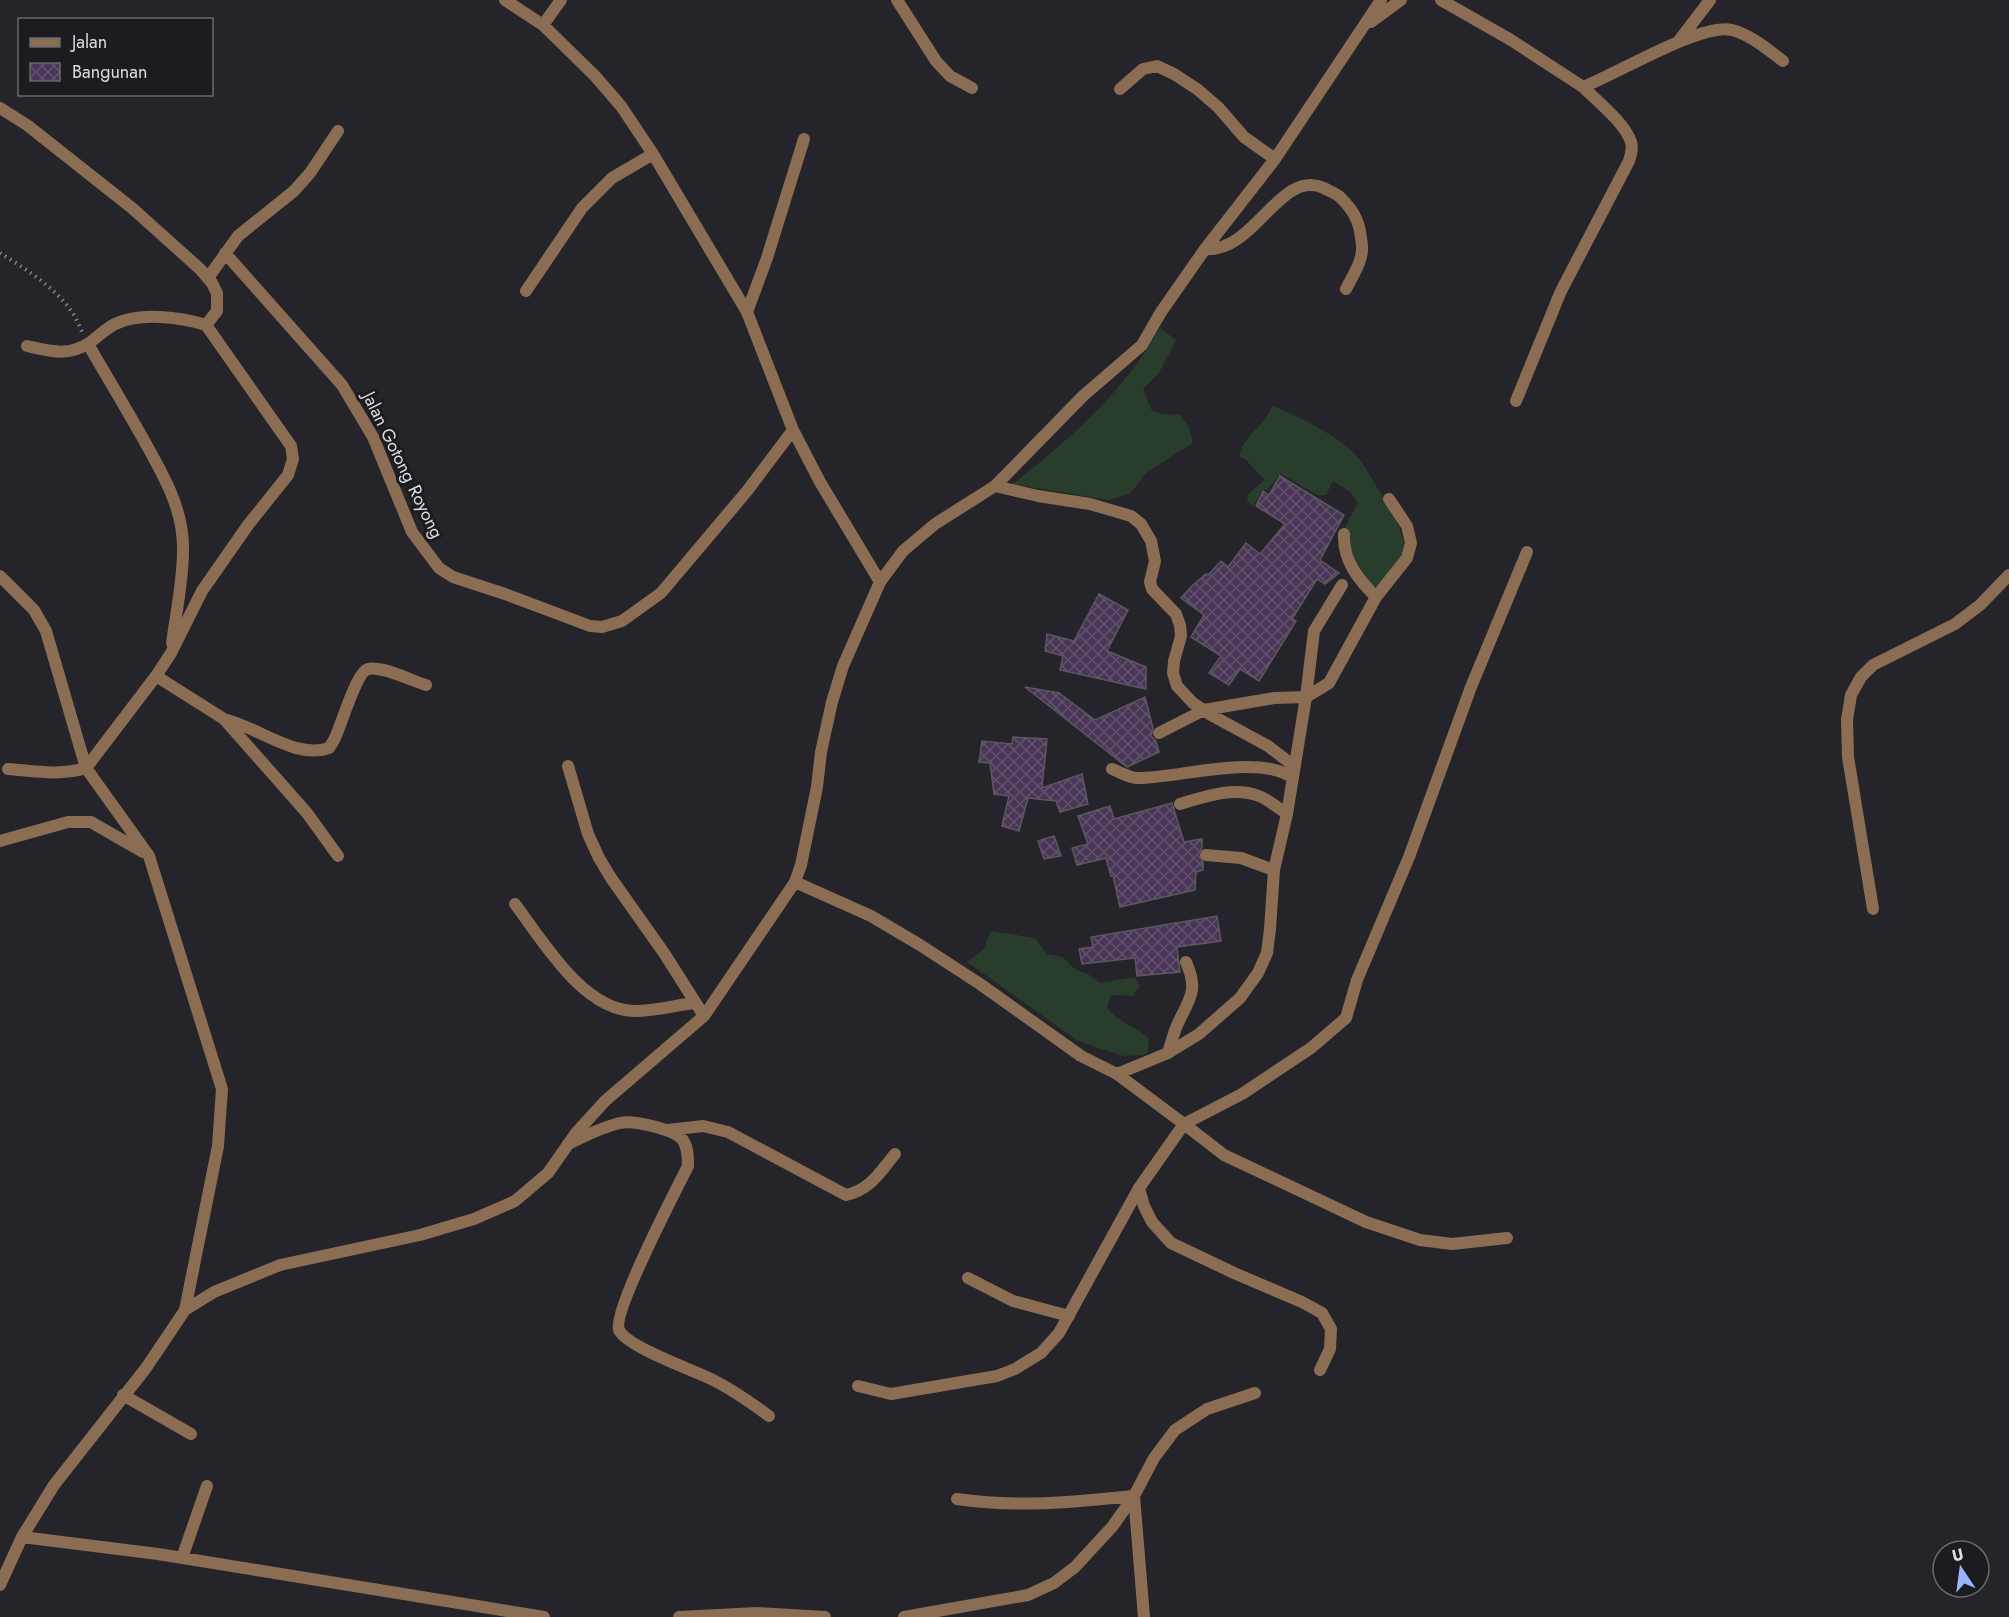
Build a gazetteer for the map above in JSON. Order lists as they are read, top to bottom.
{
  "streets": {
    "street": ["Jalan Gotong Royong"]
  },
  "legend": ["Jalan", "Bangunan"],
  "north": "top"
}
